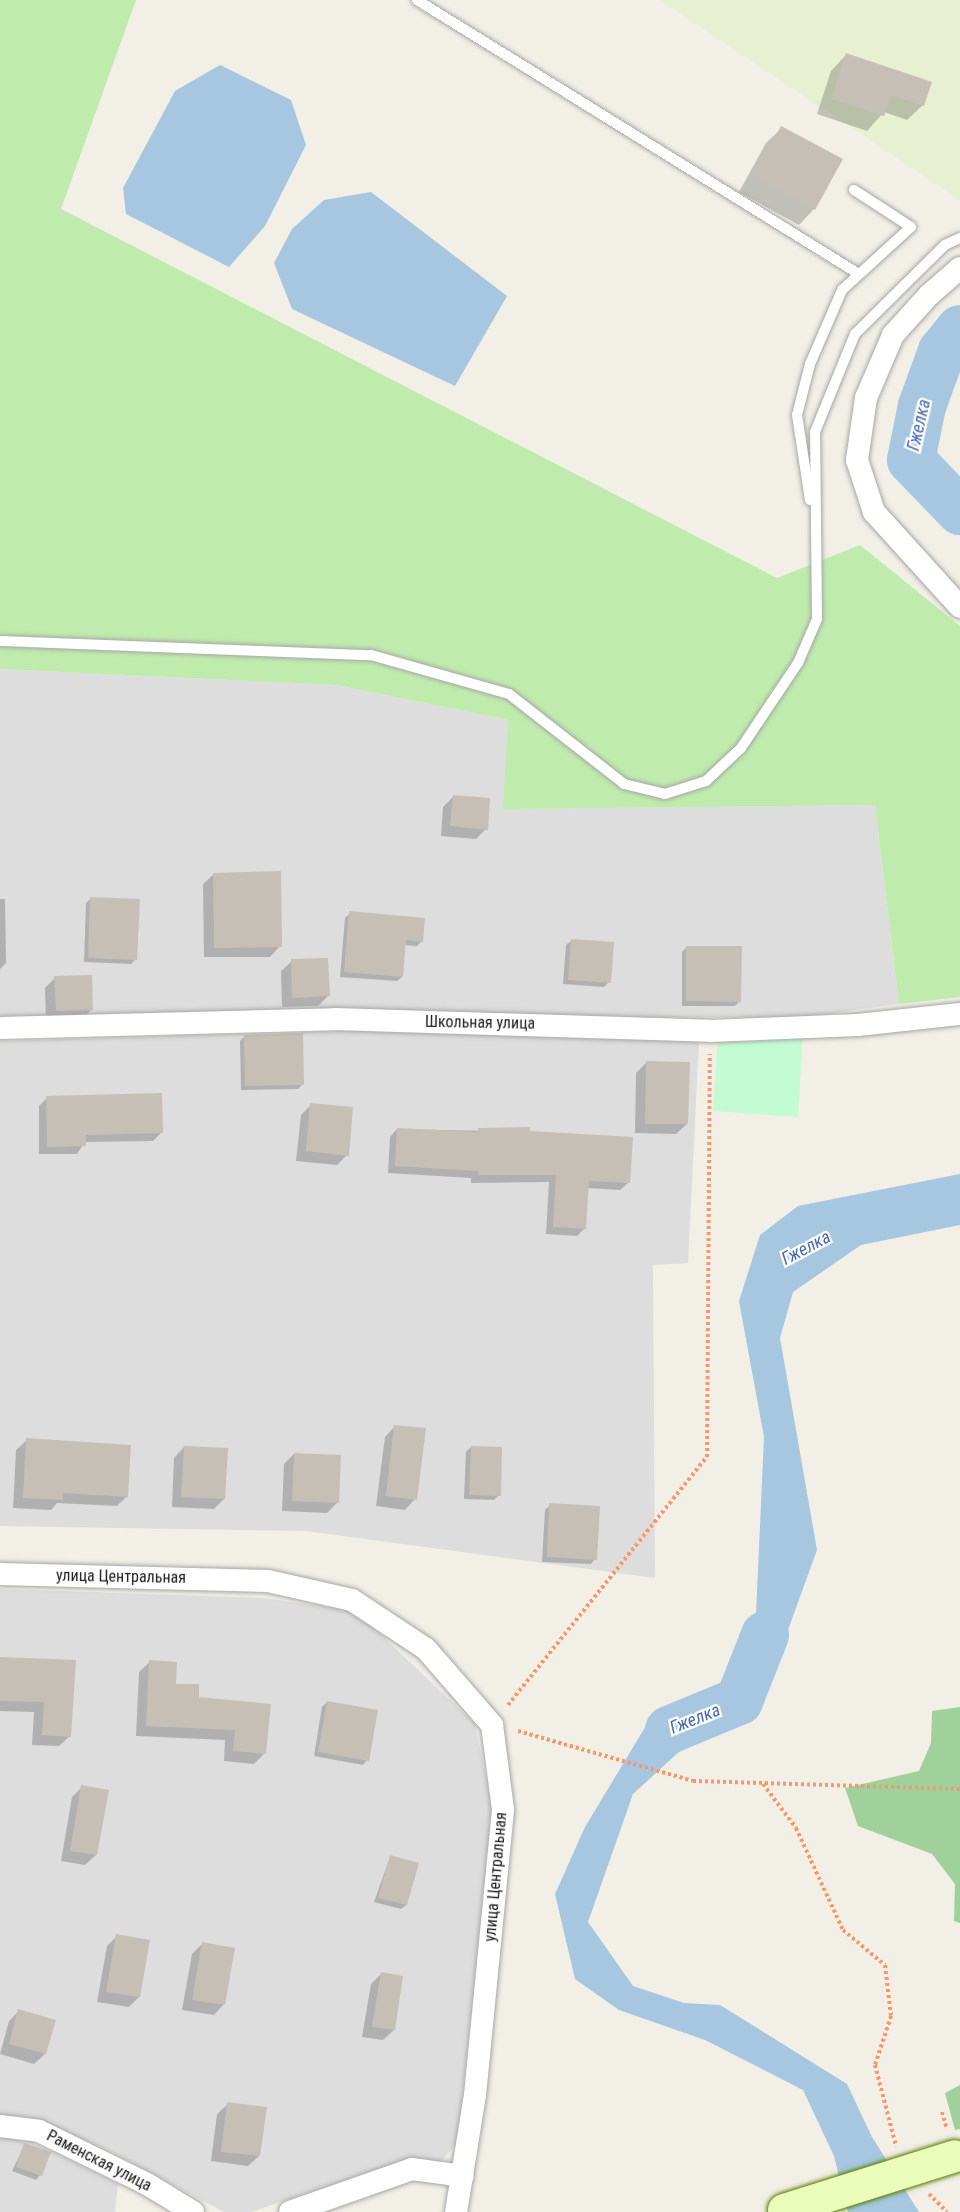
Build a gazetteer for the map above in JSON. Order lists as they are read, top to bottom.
{
  "streets": {
    "street": ["Школьная улица", "улица Центральная", "Раменская улица"]
  },
  "water": ["Гжелка"]
}
